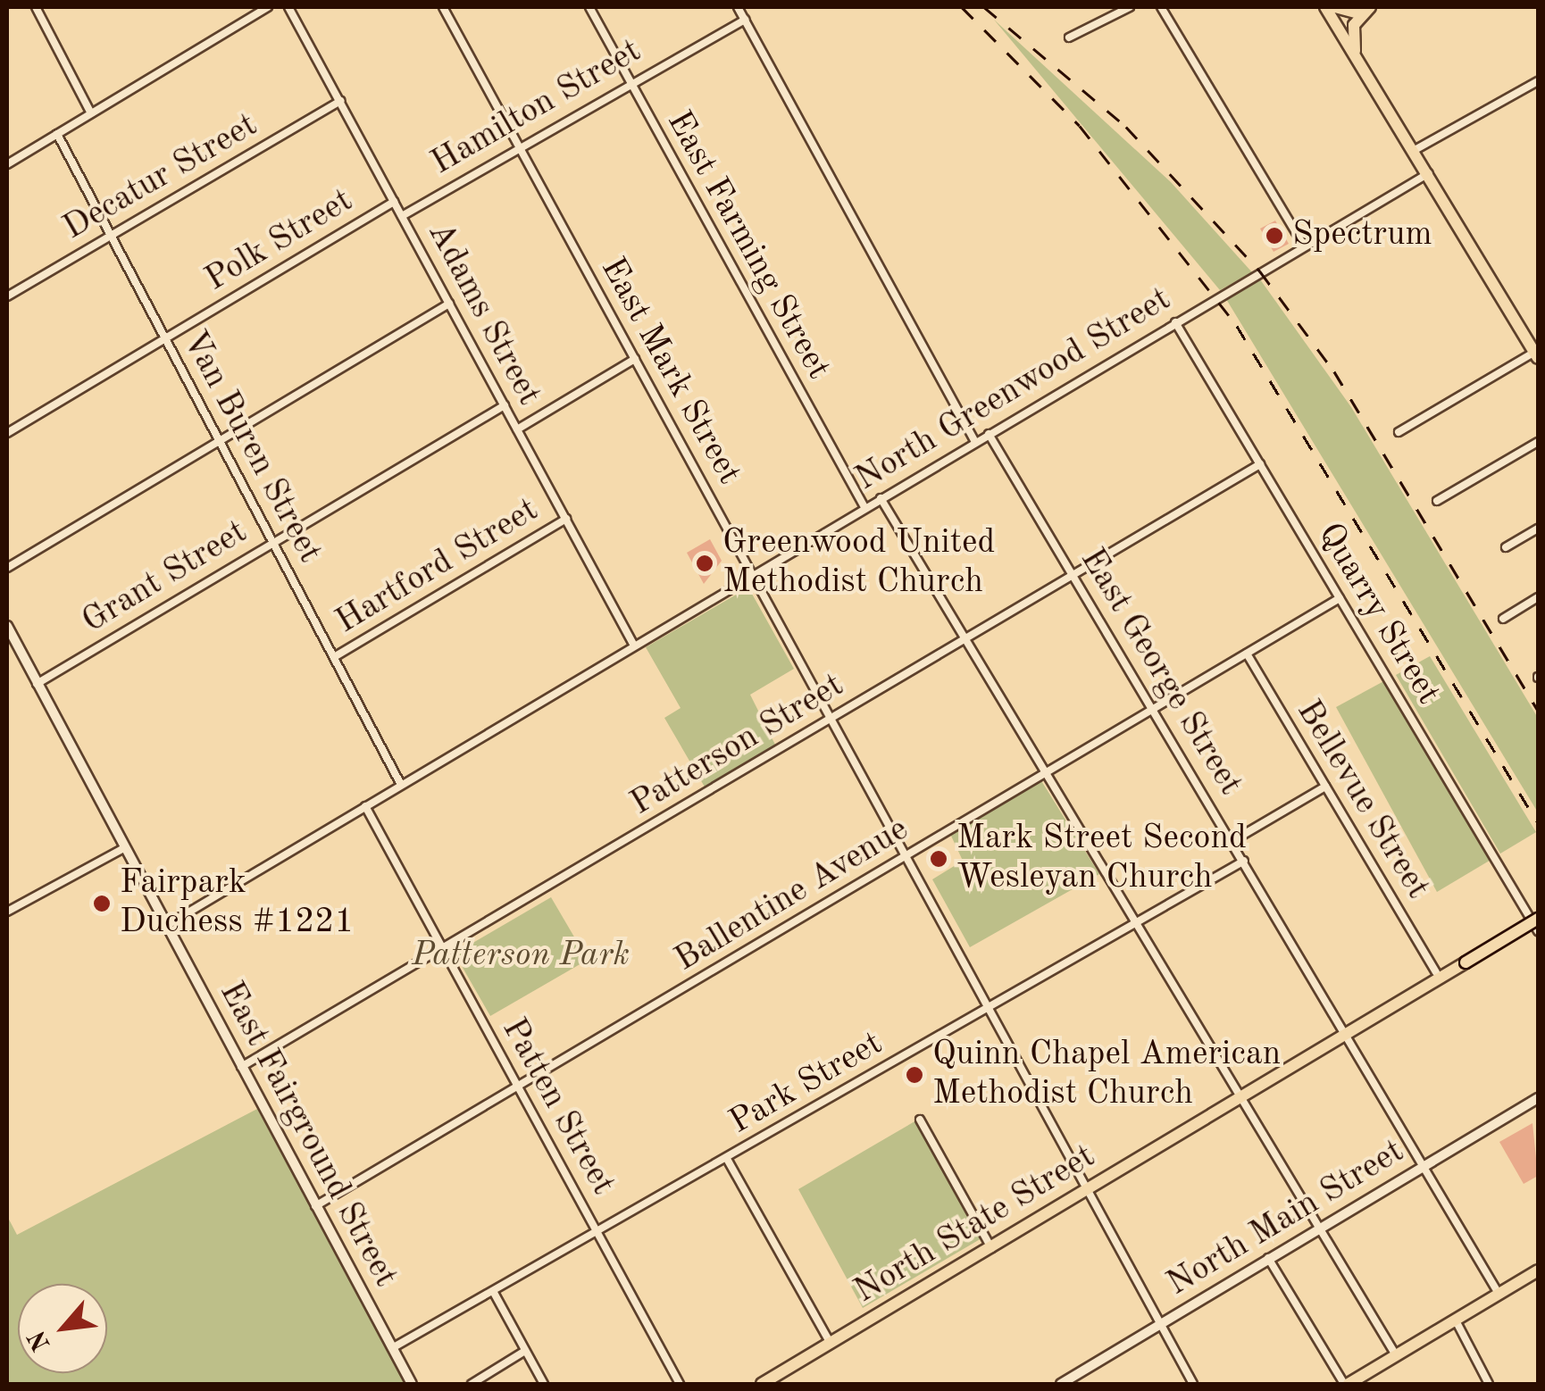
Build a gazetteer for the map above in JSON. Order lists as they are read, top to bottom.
{
  "streets": {
    "main road": ["North State Street"],
    "street": [
      "Hamilton Street",
      "Decatur Street",
      "Polk Street",
      "East Farming Street",
      "Adams Street",
      "East Mark Street",
      "North Greenwood Street",
      "Van Buren Street",
      "Hartford Street",
      "Grant Street",
      "Quarry Street",
      "East George Street",
      "Patterson Street",
      "Bellevue Street",
      "Ballentine Avenue",
      "Park Street",
      "Patten Street",
      "East Fairground Street",
      "North Main Street"
    ]
  },
  "crossings": [
    ["Hamilton Street", "East Farming Street"],
    ["Hamilton Street", "Adams Street"],
    ["Hamilton Street", "East Mark Street"],
    ["Decatur Street", "Adams Street"],
    ["Decatur Street", "Van Buren Street"],
    ["Polk Street", "Adams Street"],
    ["Polk Street", "Van Buren Street"],
    ["East Farming Street", "North Greenwood Street"],
    ["Adams Street", "North Greenwood Street"],
    ["Adams Street", "Hartford Street"],
    ["Adams Street", "Grant Street"],
    ["East Mark Street", "North Greenwood Street"],
    ["East Mark Street", "Patterson Street"],
    ["East Mark Street", "Ballentine Avenue"],
    ["East Mark Street", "Park Street"],
    ["East Mark Street", "North Main Street"],
    ["East Mark Street", "North State Street"],
    ["North Greenwood Street", "Van Buren Street"],
    ["North Greenwood Street", "Quarry Street"],
    ["North Greenwood Street", "East George Street"],
    ["North Greenwood Street", "Patten Street"],
    ["North Greenwood Street", "East Fairground Street"],
    ["Van Buren Street", "Hartford Street"],
    ["Van Buren Street", "Grant Street"],
    ["Grant Street", "East Fairground Street"],
    ["Quarry Street", "Patterson Street"],
    ["Quarry Street", "Ballentine Avenue"],
    ["East George Street", "Patterson Street"],
    ["East George Street", "Ballentine Avenue"],
    ["East George Street", "Park Street"],
    ["East George Street", "North Main Street"],
    ["East George Street", "North State Street"],
    ["Patterson Street", "Patten Street"],
    ["Patterson Street", "East Fairground Street"],
    ["Bellevue Street", "Ballentine Avenue"],
    ["Ballentine Avenue", "Patten Street"],
    ["Ballentine Avenue", "East Fairground Street"],
    ["Park Street", "Patten Street"],
    ["Park Street", "East Fairground Street"]
  ],
  "parks": ["Patterson Park"],
  "places": [
    "Spectrum",
    "Greenwood United Methodist Church",
    "Mark Street Second Wesleyan Church",
    "Fairpark Duchess #1221",
    "Quinn Chapel American Methodist Church"
  ],
  "north": "bottom left"
}
